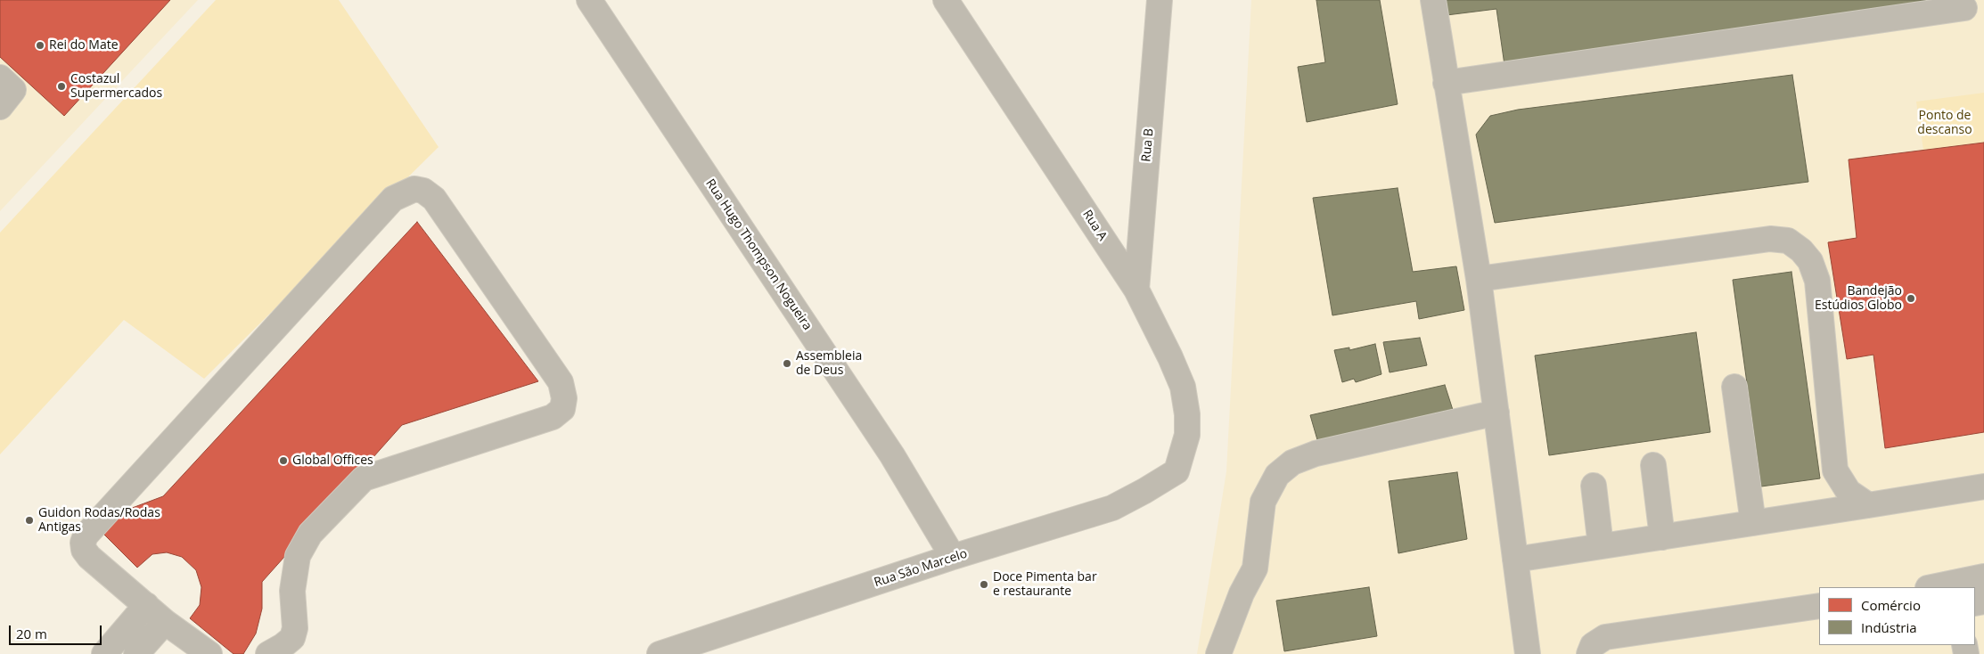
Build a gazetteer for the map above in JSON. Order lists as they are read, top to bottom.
{
  "streets": {
    "street": [
      "Rua B",
      "Rua A",
      "Rua Hugo Thompson Nogueira",
      "Rua São Marcelo"
    ]
  },
  "crossings": [
    ["Rua B", "Rua A"],
    ["Rua A", "Rua São Marcelo"],
    ["Rua Hugo Thompson Nogueira", "Rua São Marcelo"]
  ],
  "parks": ["Ponto de descanso"],
  "places": [
    "Rei do Mate",
    "Costazul Supermercados",
    "Bandejão Estúdios Globo",
    "Assembleia de Deus",
    "Global Offices",
    "Guidon Rodas/Rodas Antigas",
    "Doce Pimenta bar e restaurante"
  ],
  "legend": ["Comércio", "Indústria"],
  "scale_bar": "20 m"
}
